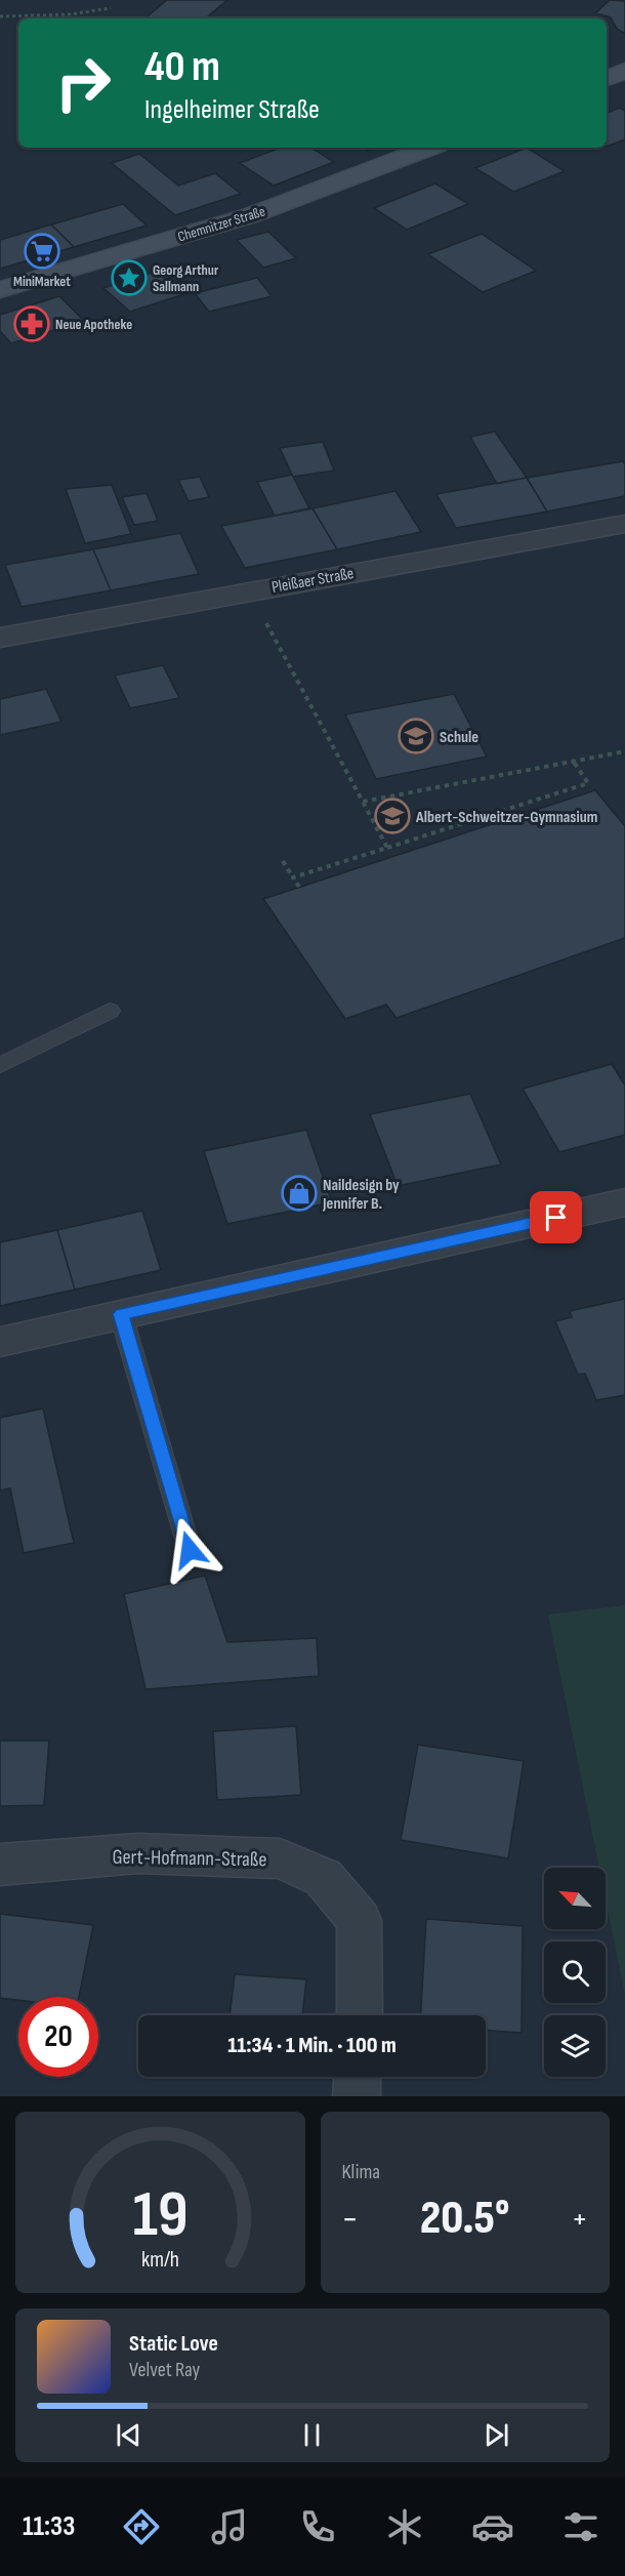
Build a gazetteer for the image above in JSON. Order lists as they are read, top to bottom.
{
  "streets": {
    "street": ["Chemnitzer Straße", "Pleißaer Straße", "Gert-Hofmann-Straße"]
  },
  "places": {
    "supermarket": ["MiniMarket"],
    "place": ["Georg Arthur Sallmann"],
    "pharmacy": ["Neue Apotheke"],
    "school or university": ["Schule", "Albert-Schweitzer-Gymnasium"],
    "shop": ["Naildesign by Jennifer B."]
  },
  "north": "top left",
  "page": {
    "turn": ["40 m", "Ingelheimer Straße"],
    "limit": "20",
    "trip": "11:34 · 1 Min. · 100 m",
    "tile": "Klima",
    "heat": ["−", "20.5°", "+"],
    "song": ["Static Love", "Velvet Ray"],
    "tabs": "11:33",
    "gauge": ["19", "km/h"]
  }
}
